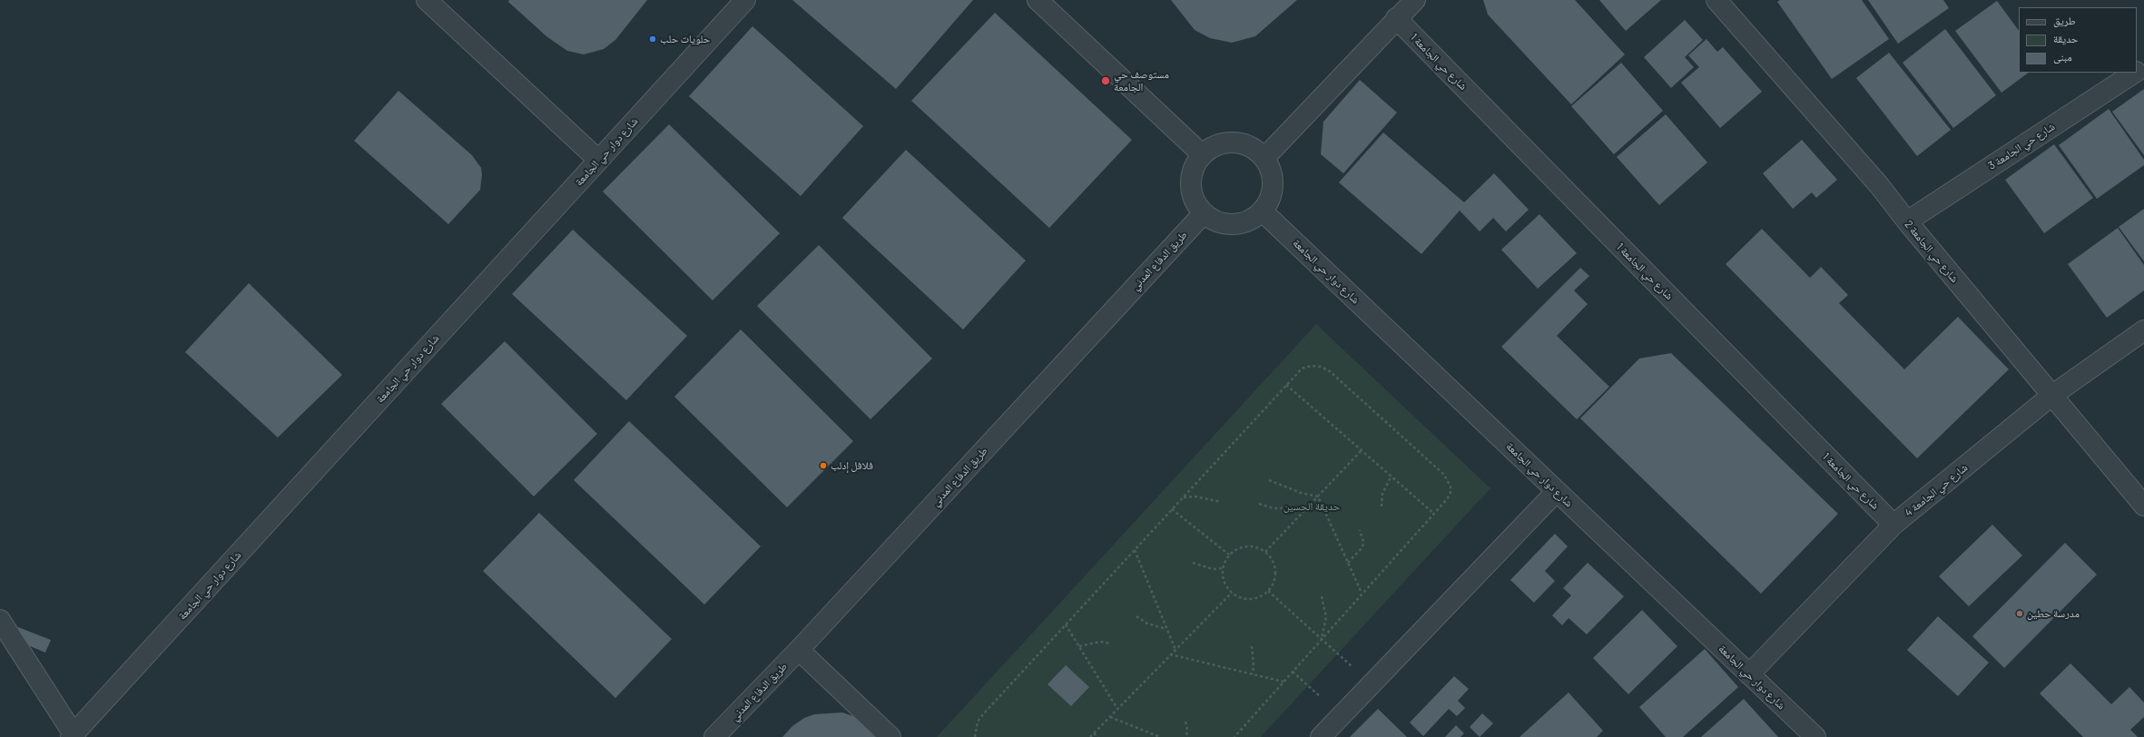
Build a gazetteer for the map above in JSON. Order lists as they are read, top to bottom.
{
  "streets": {
    "street": [
      "شارع حي الجامعة 1",
      "شارع حي الجامعة 3",
      "شارع دوار حي الجامعة",
      "شارع حي الجامعة 2",
      "طريق الدفاع المدني",
      "شارع حي الجامعة 4"
    ]
  },
  "crossings": [
    ["شارع حي الجامعة 1", "شارع حي الجامعة 4"],
    ["شارع حي الجامعة 3", "شارع حي الجامعة 2"],
    ["شارع دوار حي الجامعة", "طريق الدفاع المدني"],
    ["شارع دوار حي الجامعة", "شارع حي الجامعة 4"],
    ["شارع حي الجامعة 2", "شارع حي الجامعة 4"]
  ],
  "parks": ["حديقة الحسين"],
  "places": [
    "حلويات حلب",
    "مستوصف حي الجامعة",
    "فلافل إدلب",
    "مدرسة حطين"
  ],
  "legend": ["طريق", "حديقة", "مبنى"]
}
